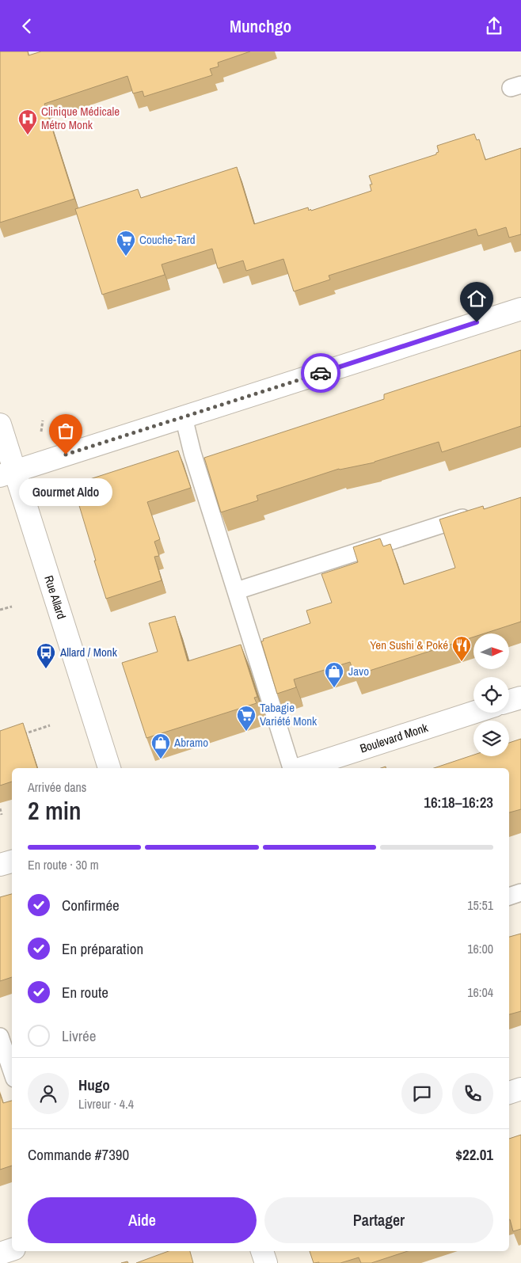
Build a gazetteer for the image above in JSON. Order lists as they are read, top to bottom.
{
  "streets": {
    "street": ["Rue Allard", "Boulevard Monk"]
  },
  "places": {
    "hospital": ["Clinique Médicale Métro Monk"],
    "supermarket": ["Couche-Tard", "Tabagie Variété Monk"],
    "other": ["Gourmet Aldo"],
    "restaurant": ["Yen Sushi & Poké"],
    "bus stop": ["Allard / Monk"],
    "shop": ["Javo", "Abramo"]
  },
  "north": "right",
  "page": {
    "header": "Munchgo",
    "bubble": "Gourmet Aldo",
    "heading": ["2 min", "Arrivée dans", "16:18–16:23"],
    "panel": [
      "Hugo",
      "Livreur · 4.4",
      "Commande #7390",
      "$22.01"
    ],
    "bar": "En route · 30 m",
    "list": [
      ["Confirmée", "15:51"],
      ["En préparation", "16:00"],
      ["En route", "16:04"],
      "Livrée"
    ],
    "buttons": ["Aide", "Partager"]
  }
}
